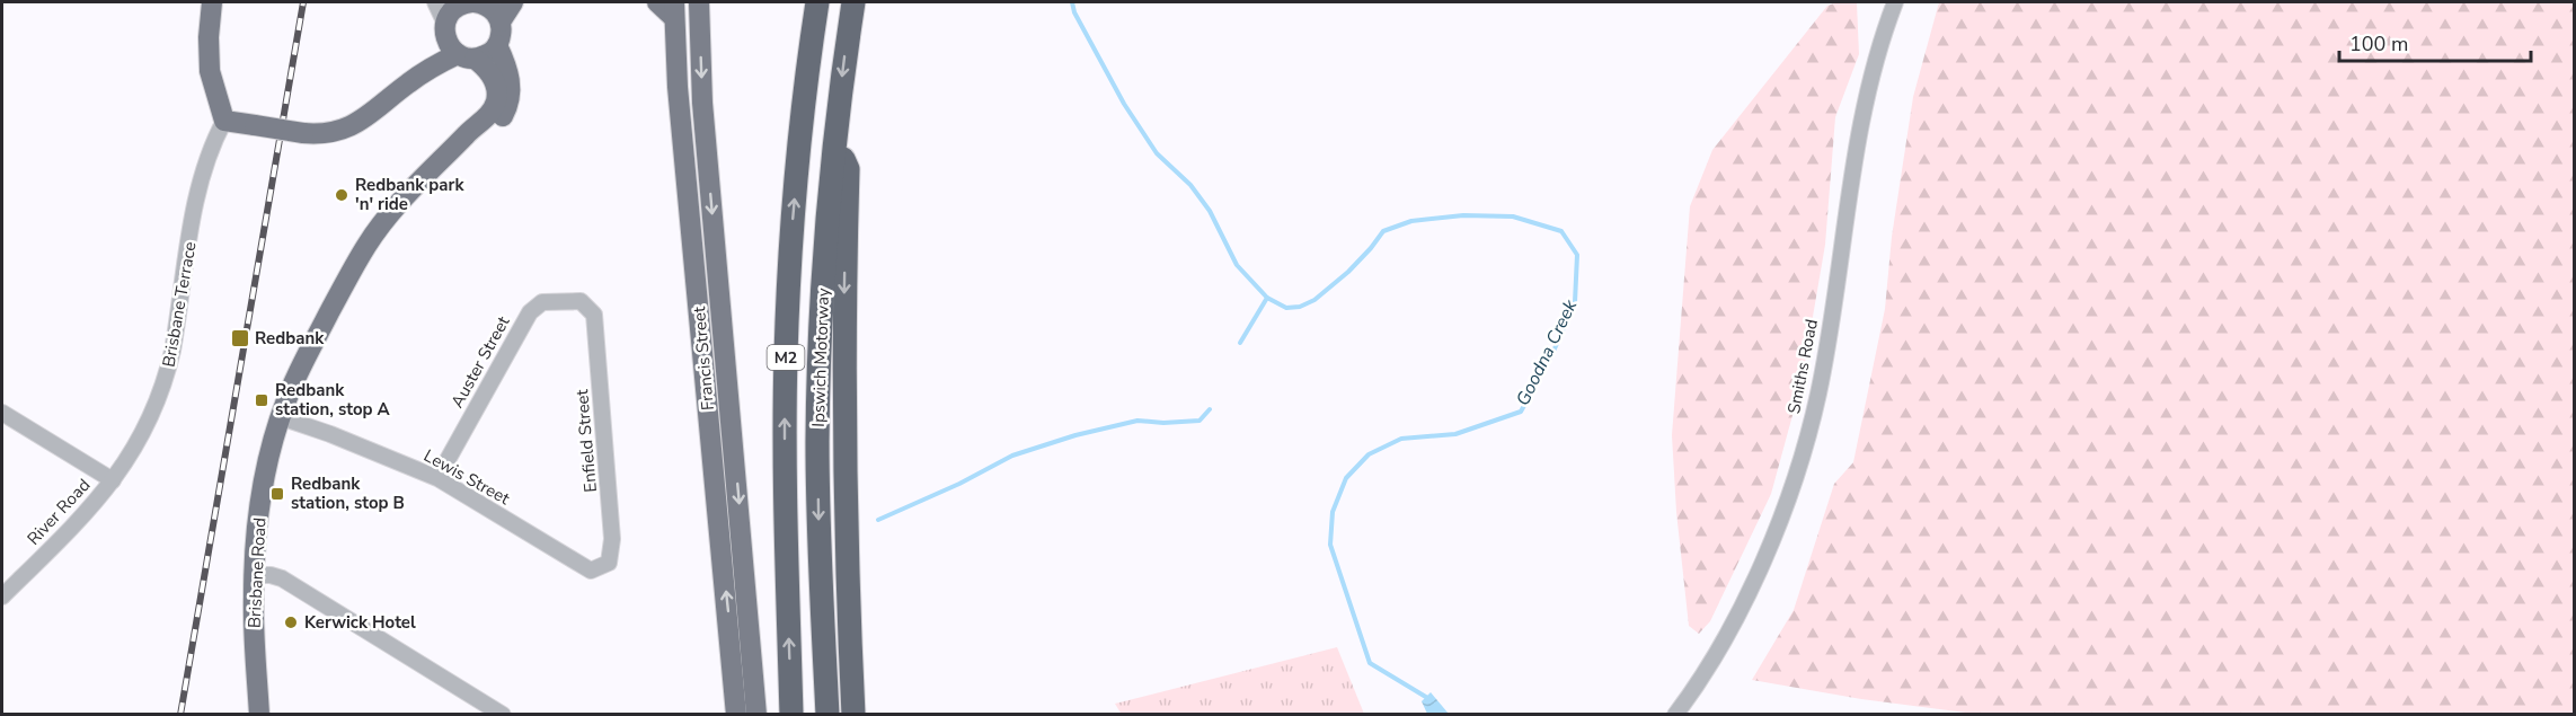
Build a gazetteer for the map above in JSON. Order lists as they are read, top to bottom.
{
  "streets": {
    "highway": ["M2", "Ipswich Motorway"],
    "main road": ["Francis Street", "Brisbane Road"],
    "street": [
      "Brisbane Terrace",
      "Auster Street",
      "Smiths Road",
      "Enfield Street",
      "Lewis Street",
      "River Road"
    ]
  },
  "crossings": [
    ["Brisbane Terrace", "River Road"],
    ["Auster Street", "Enfield Street"],
    ["Auster Street", "Lewis Street"],
    ["Enfield Street", "Lewis Street"],
    ["Lewis Street", "Brisbane Road"]
  ],
  "water": ["Goodna Creek"],
  "places": {
    "other": ["Redbank park 'n' ride", "Kerwick Hotel"],
    "transit": ["Redbank", "Redbank station, stop A", "Redbank station, stop B"]
  },
  "scale_bar": "100 m"
}
